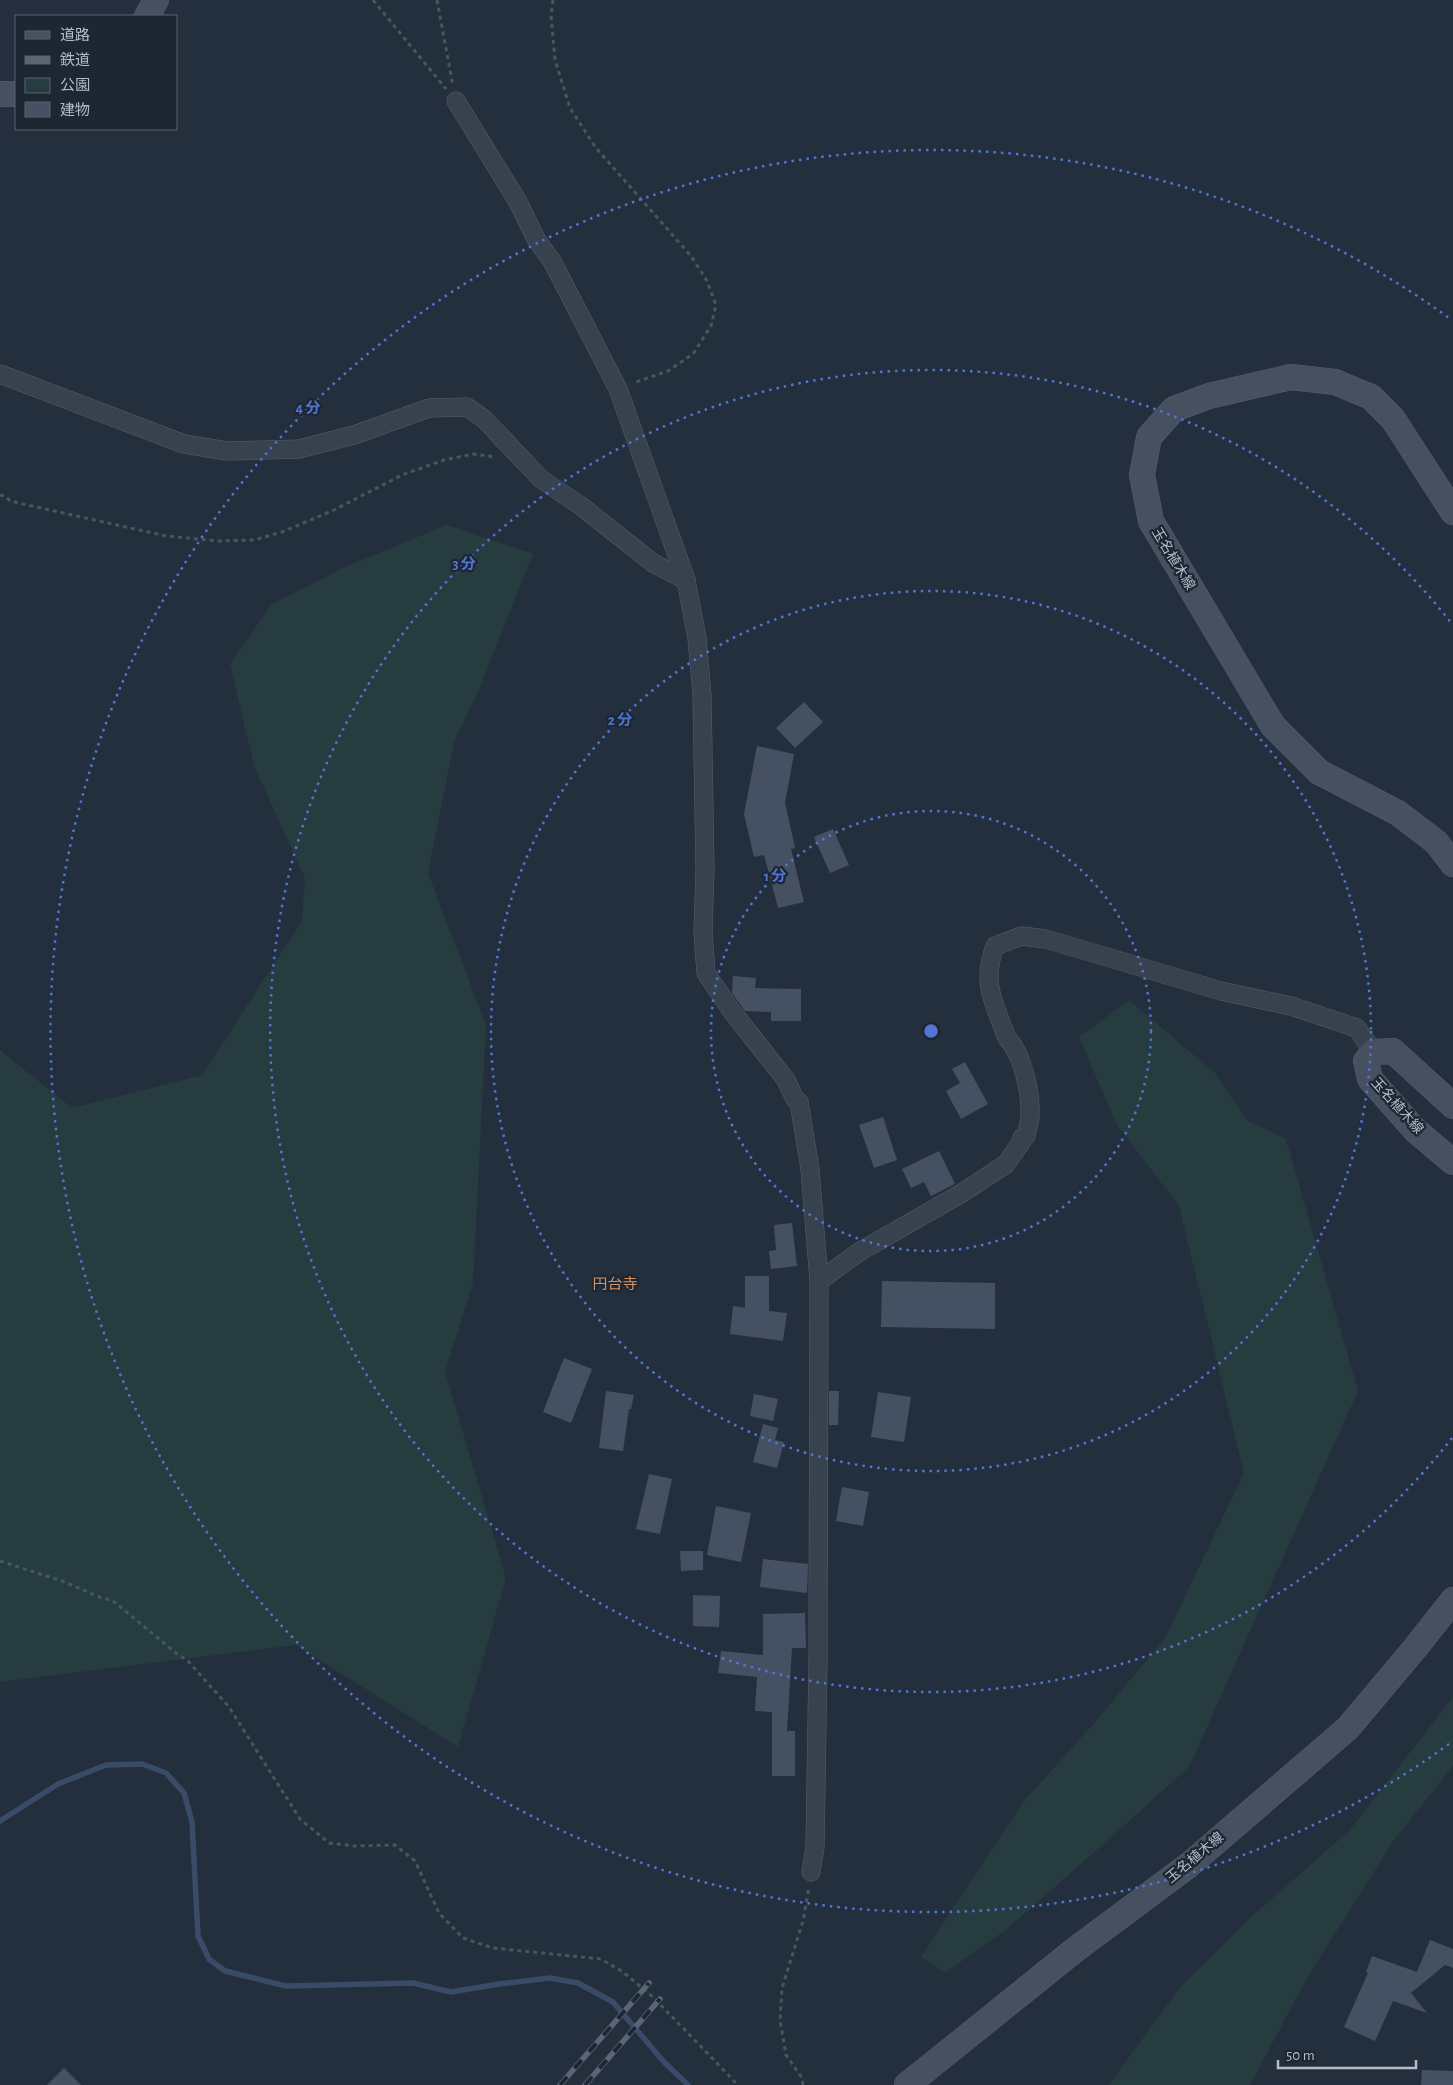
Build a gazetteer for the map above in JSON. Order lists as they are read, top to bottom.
{
  "streets": {
    "main road": ["玉名植木線"]
  },
  "districts": ["円台寺"],
  "legend": [
    "道路",
    "鉄道",
    "公園",
    "建物"
  ],
  "scale_bar": "50 m",
  "rings": [
    "4 分",
    "3 分",
    "2 分",
    "1 分"
  ]
}
